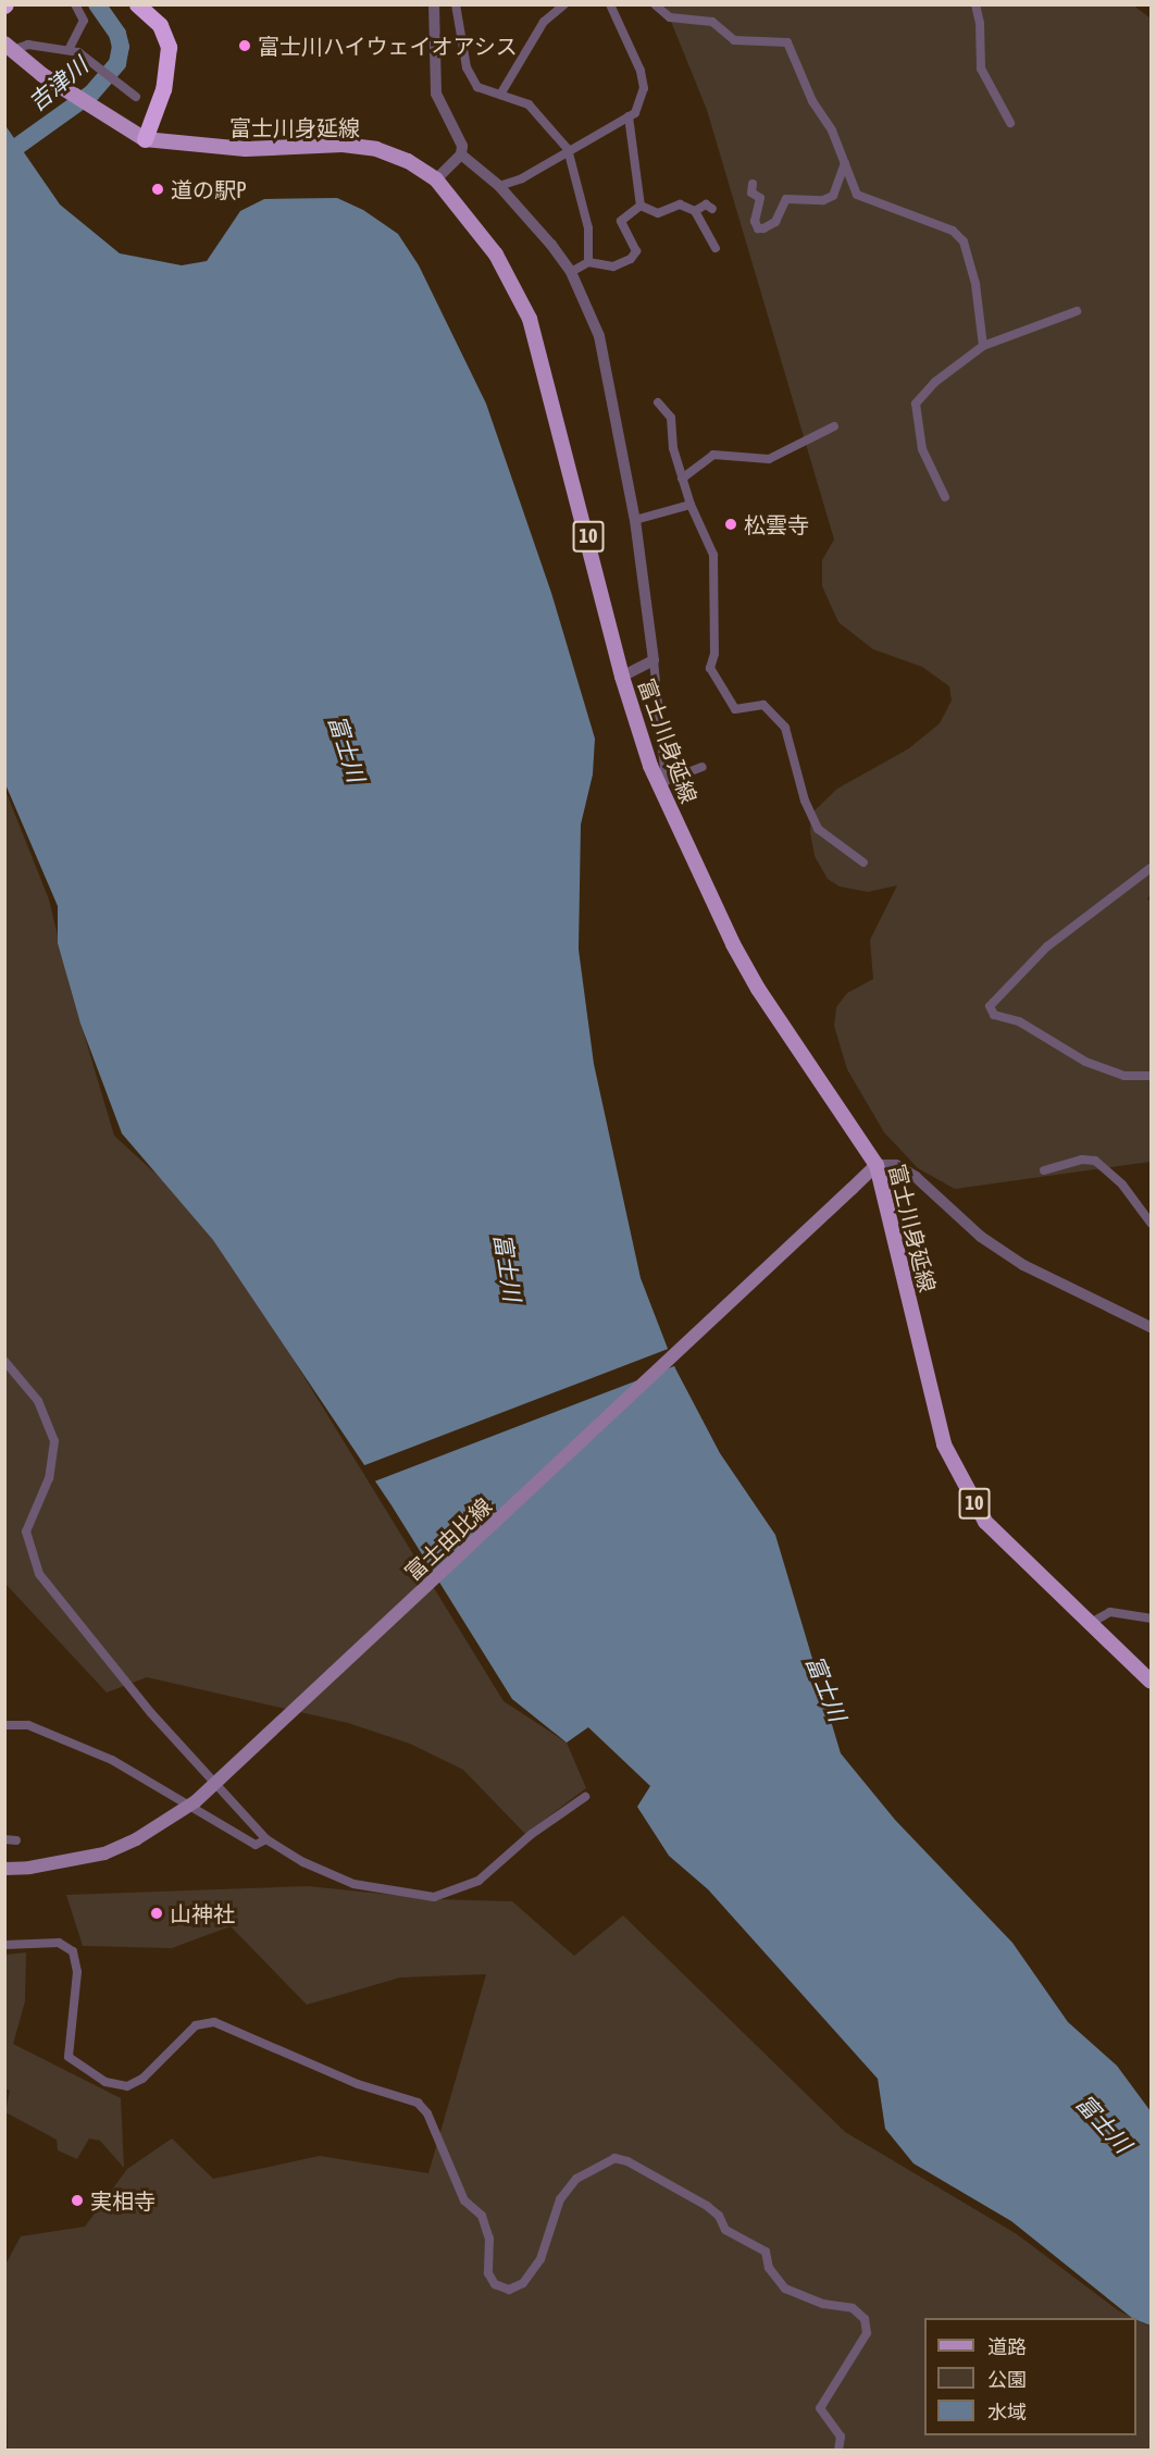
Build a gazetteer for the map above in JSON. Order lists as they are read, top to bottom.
{
  "streets": {
    "main road": ["富士川身延線", "10", "富士由比線"]
  },
  "crossings": [
    ["富士川身延線", "富士由比線"]
  ],
  "water": ["吉津川", "富士川"],
  "places": [
    "富士川ハイウェイオアシス",
    "道の駅P",
    "松雲寺",
    "山神社",
    "実相寺"
  ],
  "legend": ["道路", "公園", "水域"]
}
